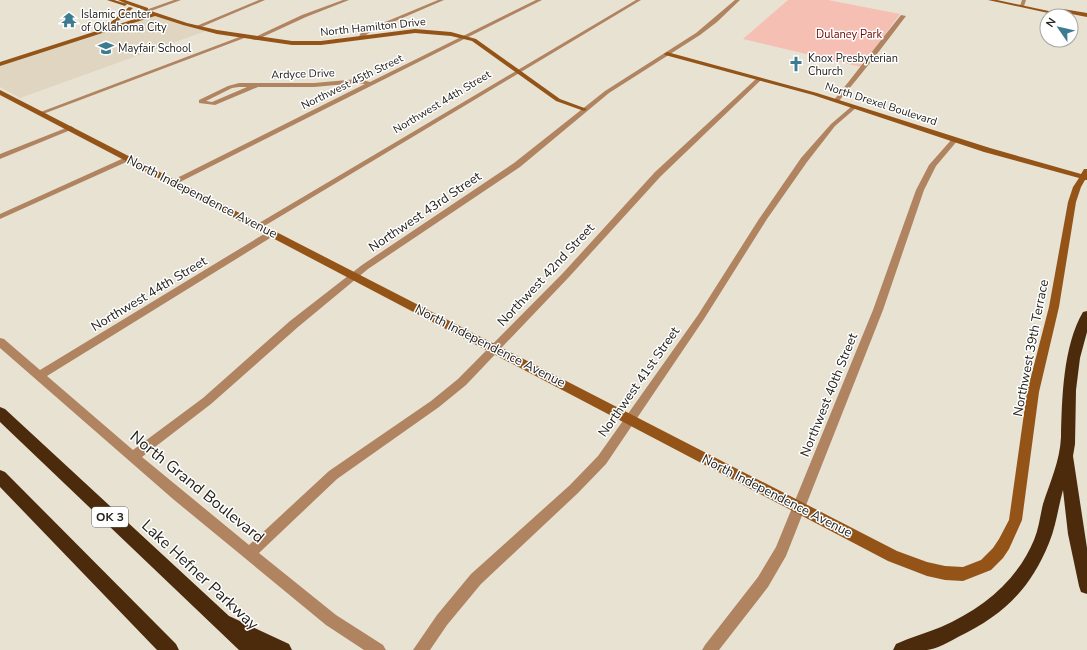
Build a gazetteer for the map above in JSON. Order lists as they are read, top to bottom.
{
  "streets": {
    "highway": ["OK 3", "Lake Hefner Parkway"],
    "street": [
      "North Hamilton Drive",
      "Ardyce Drive",
      "Northwest 45th Street",
      "Northwest 44th Street",
      "North Drexel Boulevard",
      "North Independence Avenue",
      "Northwest 43rd Street",
      "Northwest 42nd Street",
      "Northwest 39th Terrace",
      "Northwest 41st Street",
      "Northwest 40th Street",
      "North Grand Boulevard"
    ]
  },
  "crossings": [
    ["North Hamilton Drive", "Northwest 45th Street"],
    ["North Hamilton Drive", "Northwest 44th Street"],
    ["North Hamilton Drive", "Northwest 43rd Street"],
    ["Ardyce Drive", "Northwest 45th Street"],
    ["Northwest 45th Street", "North Independence Avenue"],
    ["Northwest 44th Street", "North Independence Avenue"],
    ["Northwest 44th Street", "North Grand Boulevard"],
    ["North Drexel Boulevard", "Northwest 43rd Street"],
    ["North Drexel Boulevard", "Northwest 42nd Street"],
    ["North Drexel Boulevard", "Northwest 39th Terrace"],
    ["North Drexel Boulevard", "Northwest 41st Street"],
    ["North Drexel Boulevard", "Northwest 40th Street"],
    ["North Independence Avenue", "Northwest 43rd Street"],
    ["North Independence Avenue", "Northwest 42nd Street"],
    ["North Independence Avenue", "Northwest 39th Terrace"],
    ["North Independence Avenue", "Northwest 41st Street"],
    ["North Independence Avenue", "Northwest 40th Street"],
    ["Northwest 43rd Street", "North Grand Boulevard"],
    ["Northwest 42nd Street", "North Grand Boulevard"]
  ],
  "parks": ["Dulaney Park"],
  "places": {
    "temple": ["Islamic Center of Oklahoma City"],
    "school or university": ["Mayfair School"],
    "church": ["Knox Presbyterian Church"]
  },
  "north": "top left"
}
